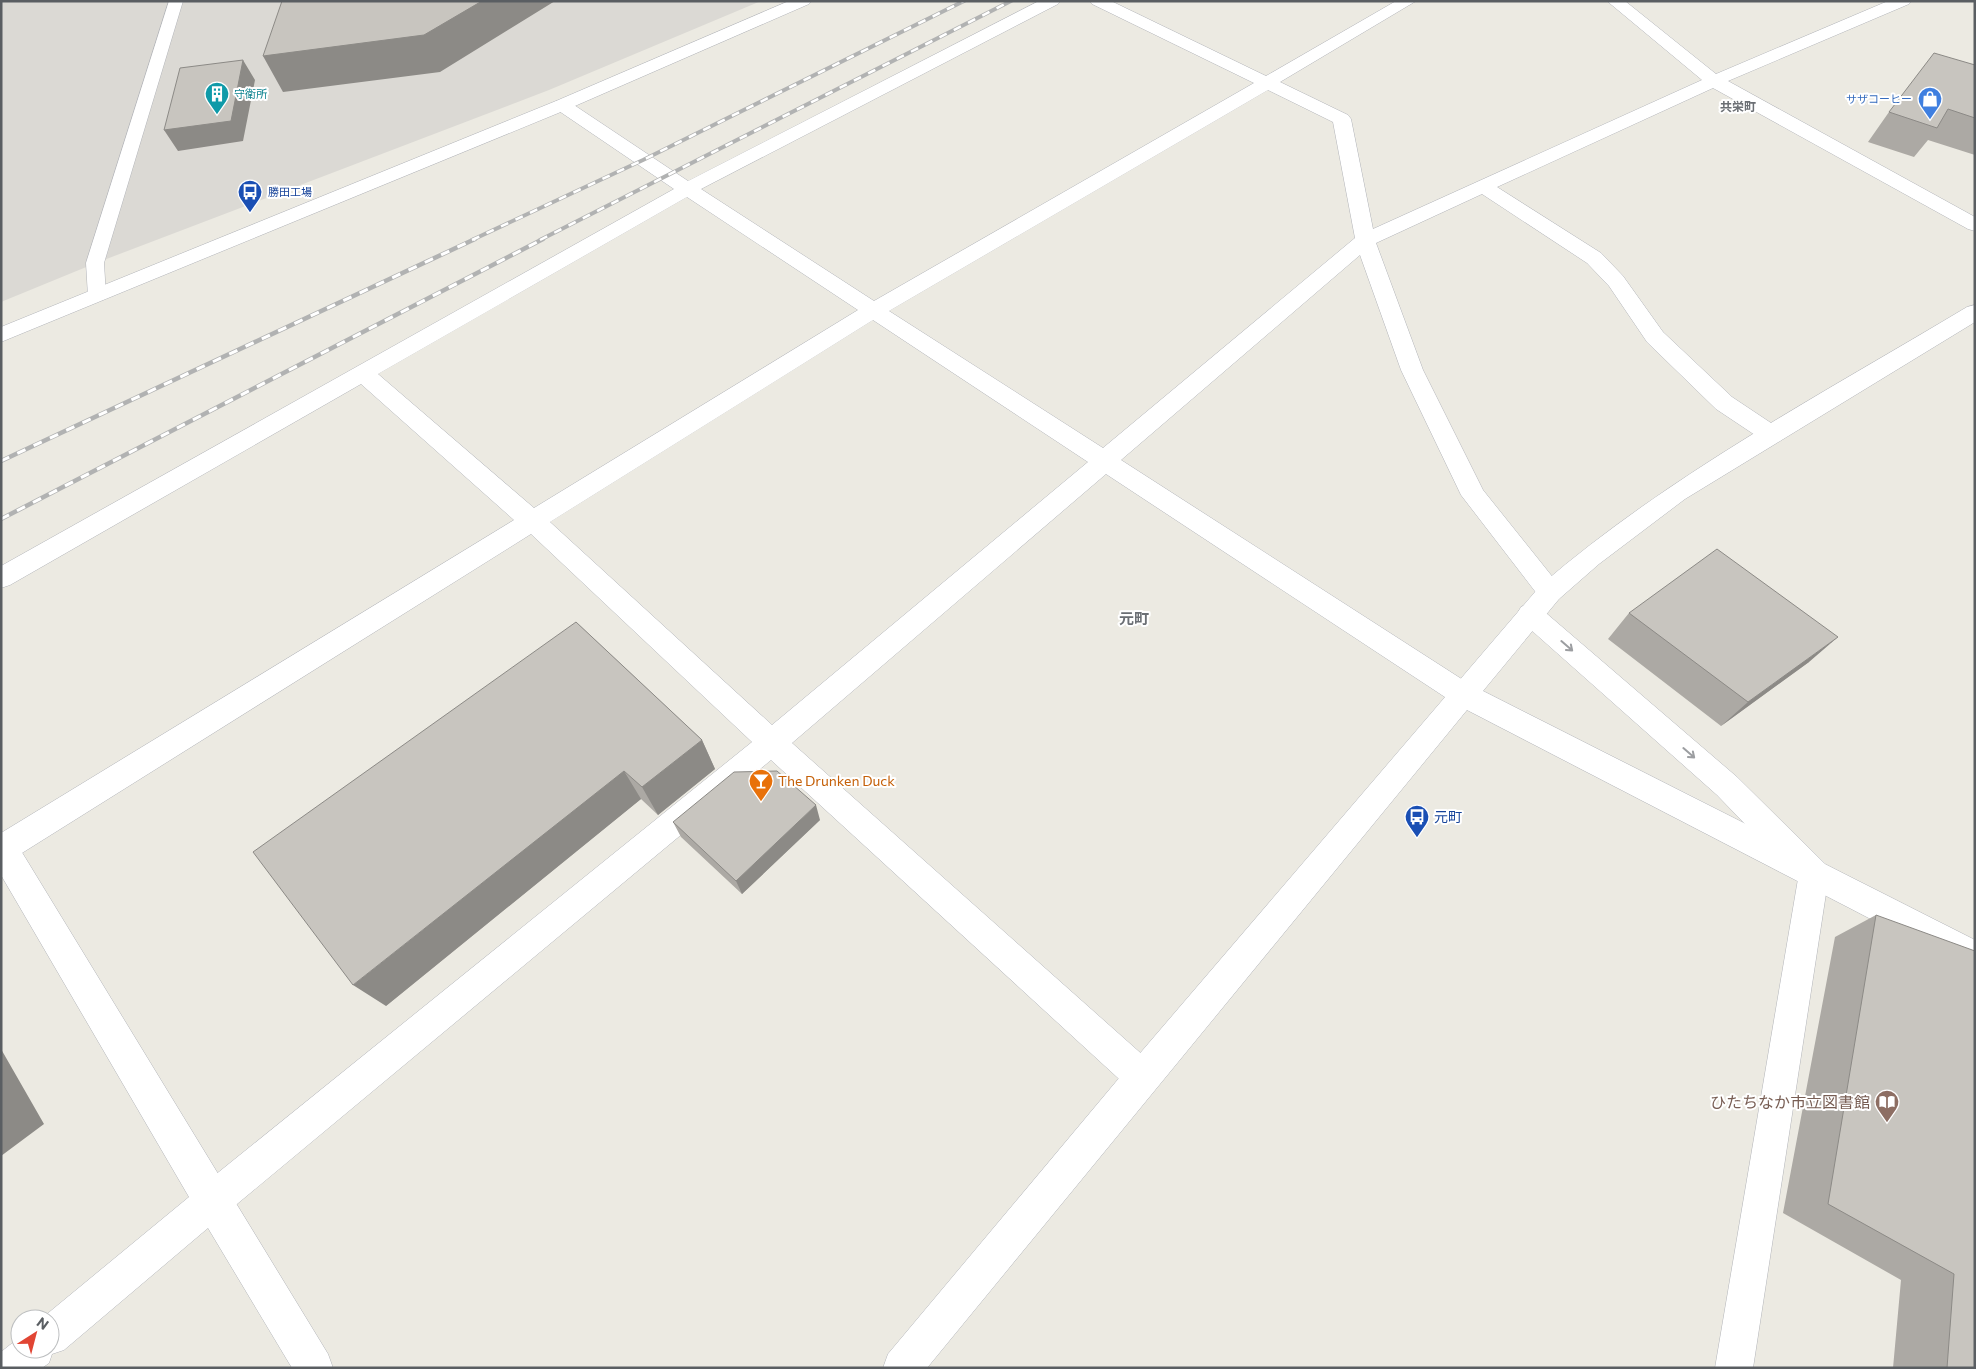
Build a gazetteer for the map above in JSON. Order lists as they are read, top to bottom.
{
  "districts": ["共栄町", "元町"],
  "places": {
    "building": ["守衛所"],
    "shop": ["サザコーヒー"],
    "bus stop": ["勝田工場", "元町"],
    "bar": ["The Drunken Duck"],
    "library": ["ひたちなか市立図書館"]
  },
  "north": "top right"
}
